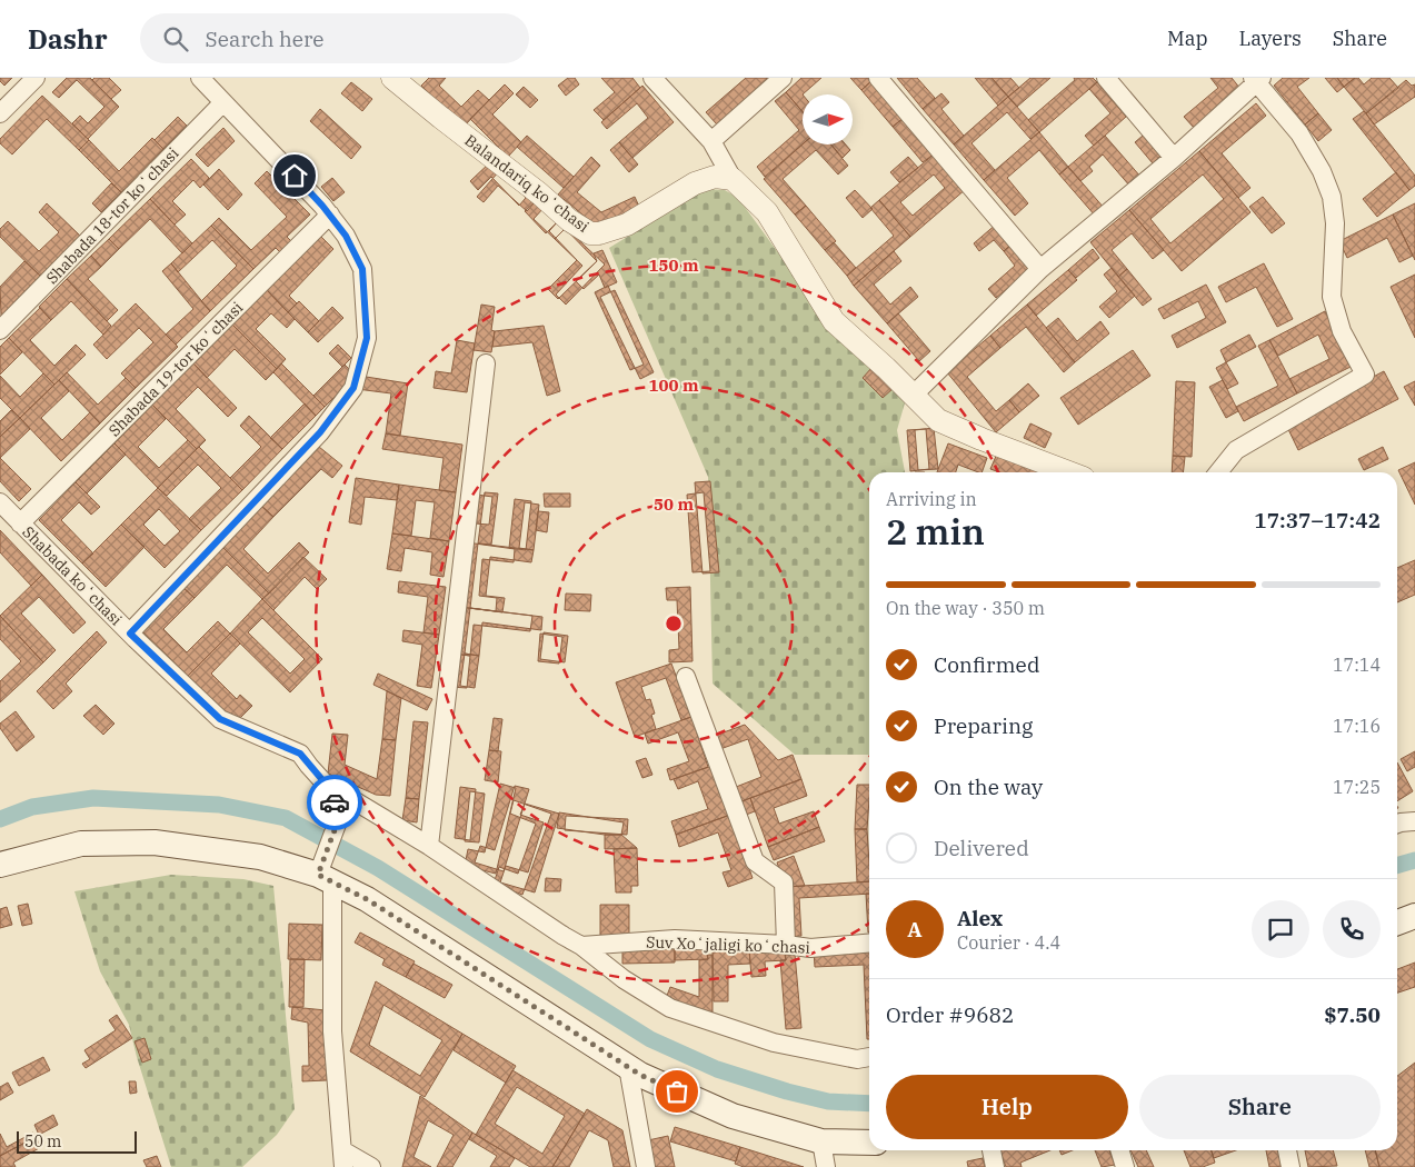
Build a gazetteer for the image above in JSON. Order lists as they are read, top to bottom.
{
  "streets": {
    "street": [
      "Balandariq koʻchasi",
      "Shabada 18-tor koʻchasi",
      "Shabada 19-tor koʻchasi",
      "Shabada koʻchasi",
      "Suv Xoʻjaligi koʻchasi"
    ]
  },
  "crossings": [
    ["Shabada 19-tor koʻchasi", "Shabada koʻchasi"]
  ],
  "scale_bar": "50 m",
  "north": "right",
  "page": {
    "header": "Dashr",
    "search": "Search here",
    "nav": ["Map", "Layers", "Share"],
    "heading": ["2 min", "Arriving in", "17:37–17:42"],
    "panel": [
      "Alex",
      "Courier · 4.4",
      "Order #9682",
      "$7.50"
    ],
    "bar": "On the way · 350 m",
    "list": [
      ["Confirmed", "17:14"],
      ["Preparing", "17:16"],
      ["On the way", "17:25"],
      "Delivered"
    ],
    "round": "A",
    "buttons": ["Help", "Share"],
    "scale": "50 m"
  },
  "rings": ["150 m", "100 m", "50 m"]
}
